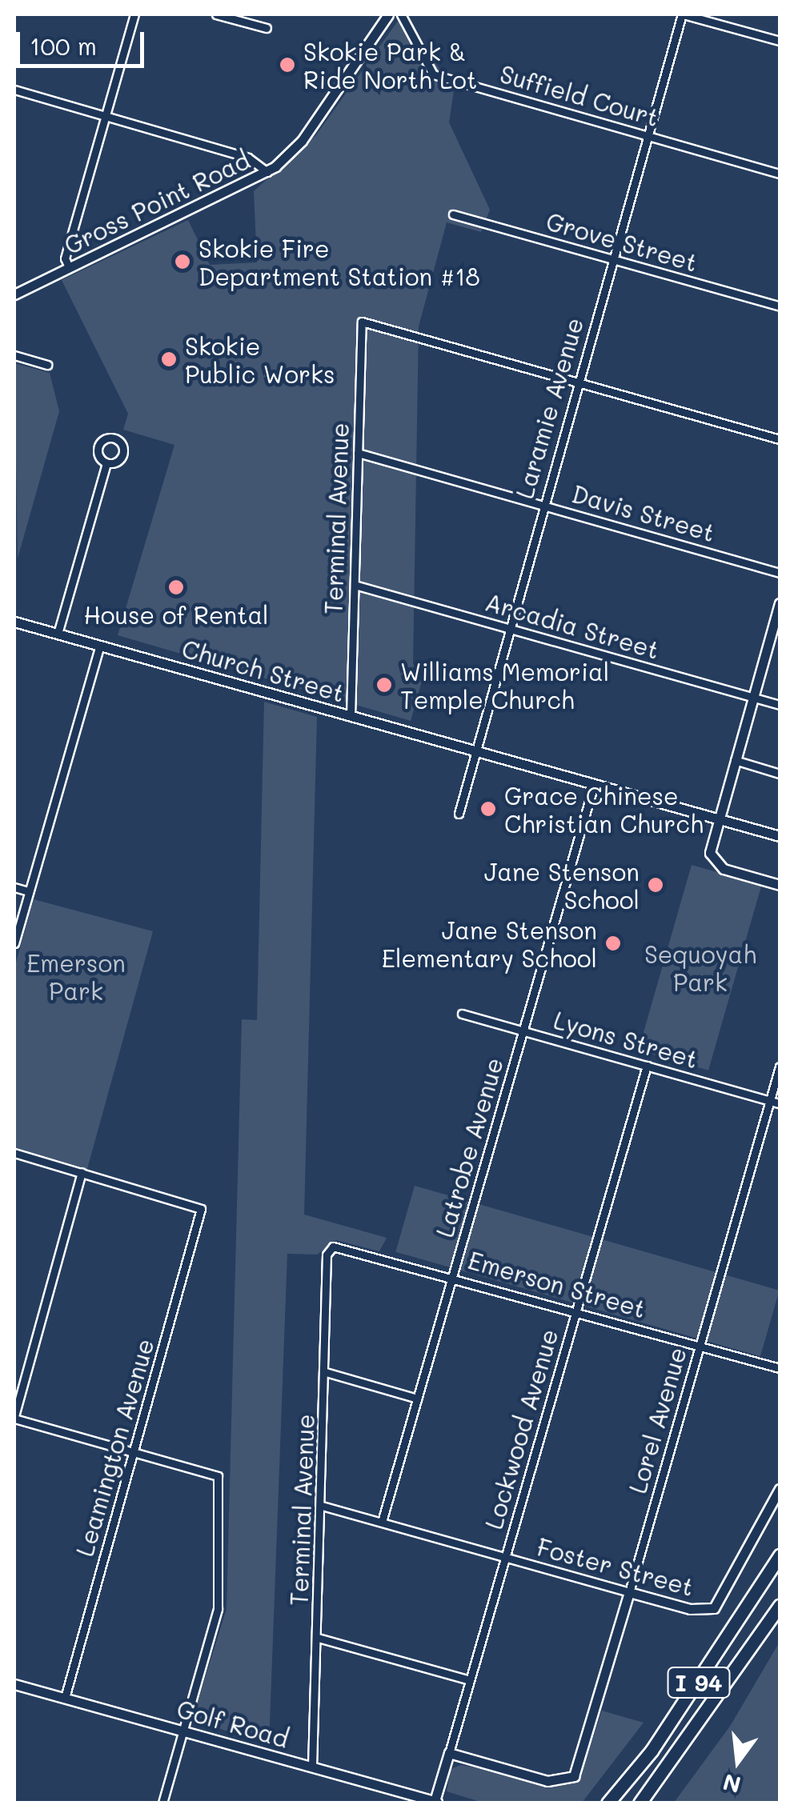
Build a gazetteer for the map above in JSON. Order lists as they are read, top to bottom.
{
  "streets": {
    "highway": ["I 94"],
    "street": [
      "Suffield Court",
      "Gross Point Road",
      "Grove Street",
      "Laramie Avenue",
      "Davis Street",
      "Terminal Avenue",
      "Arcadia Street",
      "Church Street",
      "Lyons Street",
      "Latrobe Avenue",
      "Emerson Street",
      "Lorel Avenue",
      "Lockwood Avenue",
      "Leamington Avenue",
      "Foster Street",
      "Golf Road"
    ]
  },
  "crossings": [
    ["Suffield Court", "Laramie Avenue"],
    ["Grove Street", "Laramie Avenue"],
    ["Laramie Avenue", "Davis Street"],
    ["Laramie Avenue", "Terminal Avenue"],
    ["Laramie Avenue", "Arcadia Street"],
    ["Laramie Avenue", "Church Street"],
    ["Davis Street", "Terminal Avenue"],
    ["Terminal Avenue", "Arcadia Street"],
    ["Terminal Avenue", "Church Street"],
    ["Terminal Avenue", "Emerson Street"],
    ["Terminal Avenue", "Foster Street"],
    ["Terminal Avenue", "Golf Road"],
    ["Church Street", "Latrobe Avenue"],
    ["Lyons Street", "Latrobe Avenue"],
    ["Lyons Street", "Lorel Avenue"],
    ["Lyons Street", "Lockwood Avenue"],
    ["Latrobe Avenue", "Emerson Street"],
    ["Latrobe Avenue", "Foster Street"],
    ["Emerson Street", "Lorel Avenue"],
    ["Emerson Street", "Lockwood Avenue"],
    ["Lorel Avenue", "Lockwood Avenue"],
    ["Lorel Avenue", "Foster Street"],
    ["Lockwood Avenue", "Foster Street"],
    ["Lockwood Avenue", "Golf Road"],
    ["Leamington Avenue", "Golf Road"]
  ],
  "parks": ["Sequoyah Park", "Emerson Park"],
  "places": [
    "Skokie Park & Ride North Lot",
    "Skokie Fire Department Station #18",
    "Skokie Public Works",
    "House of Rental",
    "Williams Memorial Temple Church",
    "Grace Chinese Christian Church",
    "Jane Stenson School",
    "Jane Stenson Elementary School"
  ],
  "scale_bar": "100 m",
  "north": "bottom"
}
